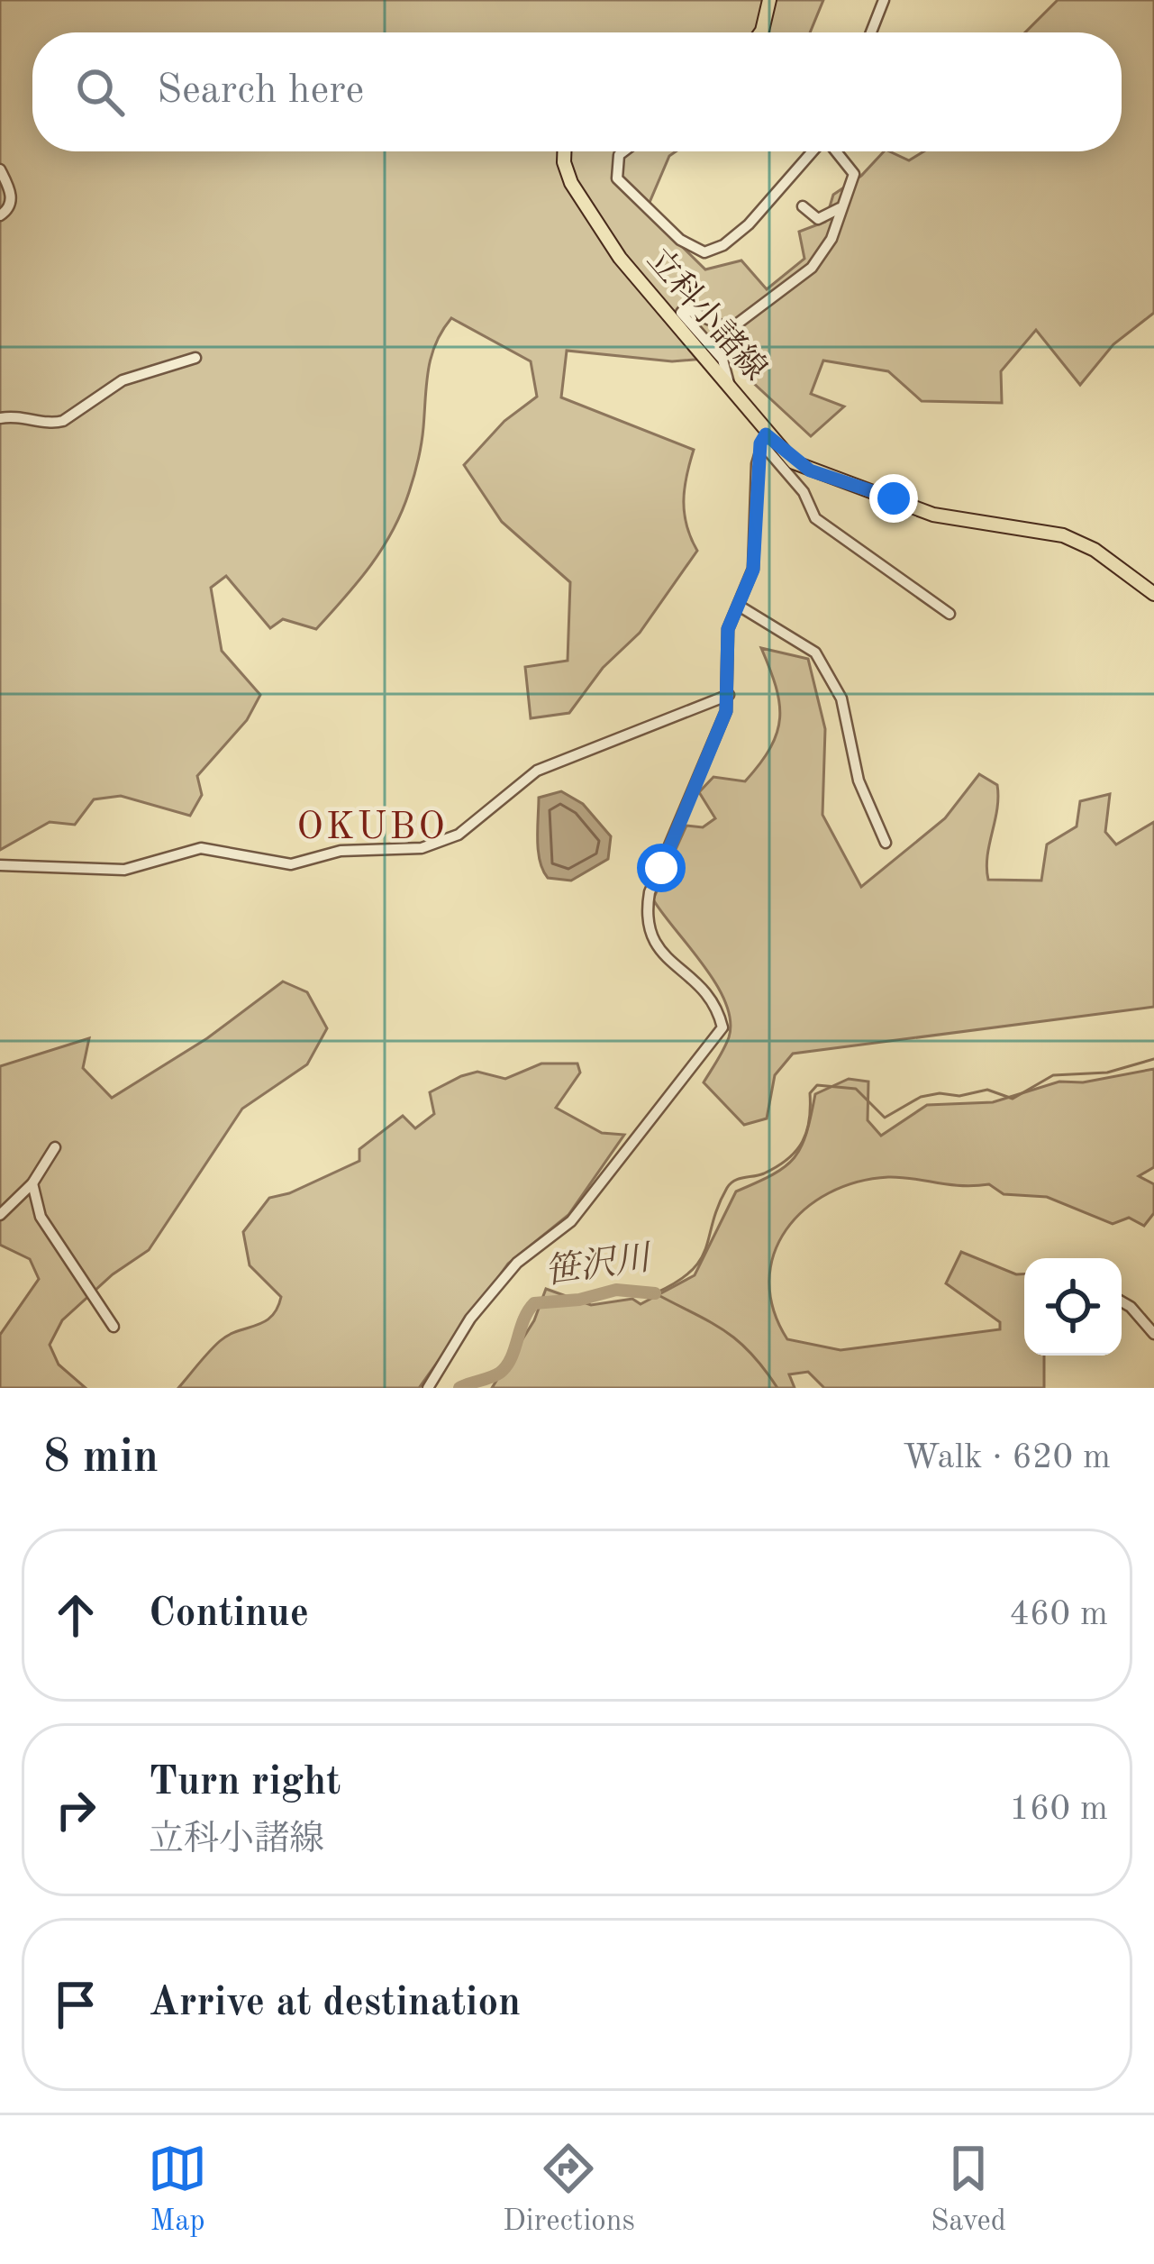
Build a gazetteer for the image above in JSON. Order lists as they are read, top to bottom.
{
  "streets": {
    "main road": ["立科小諸線"]
  },
  "districts": ["OKUBO"],
  "water": ["笹沢川"],
  "page": {
    "search": "Search here",
    "heading": ["8 min", "Walk · 620 m"],
    "list": [
      ["Continue", "460 m"],
      ["Turn right", "立科小諸線", "160 m"],
      "Arrive at destination"
    ],
    "nav": ["Map", "Directions", "Saved"]
  }
}
